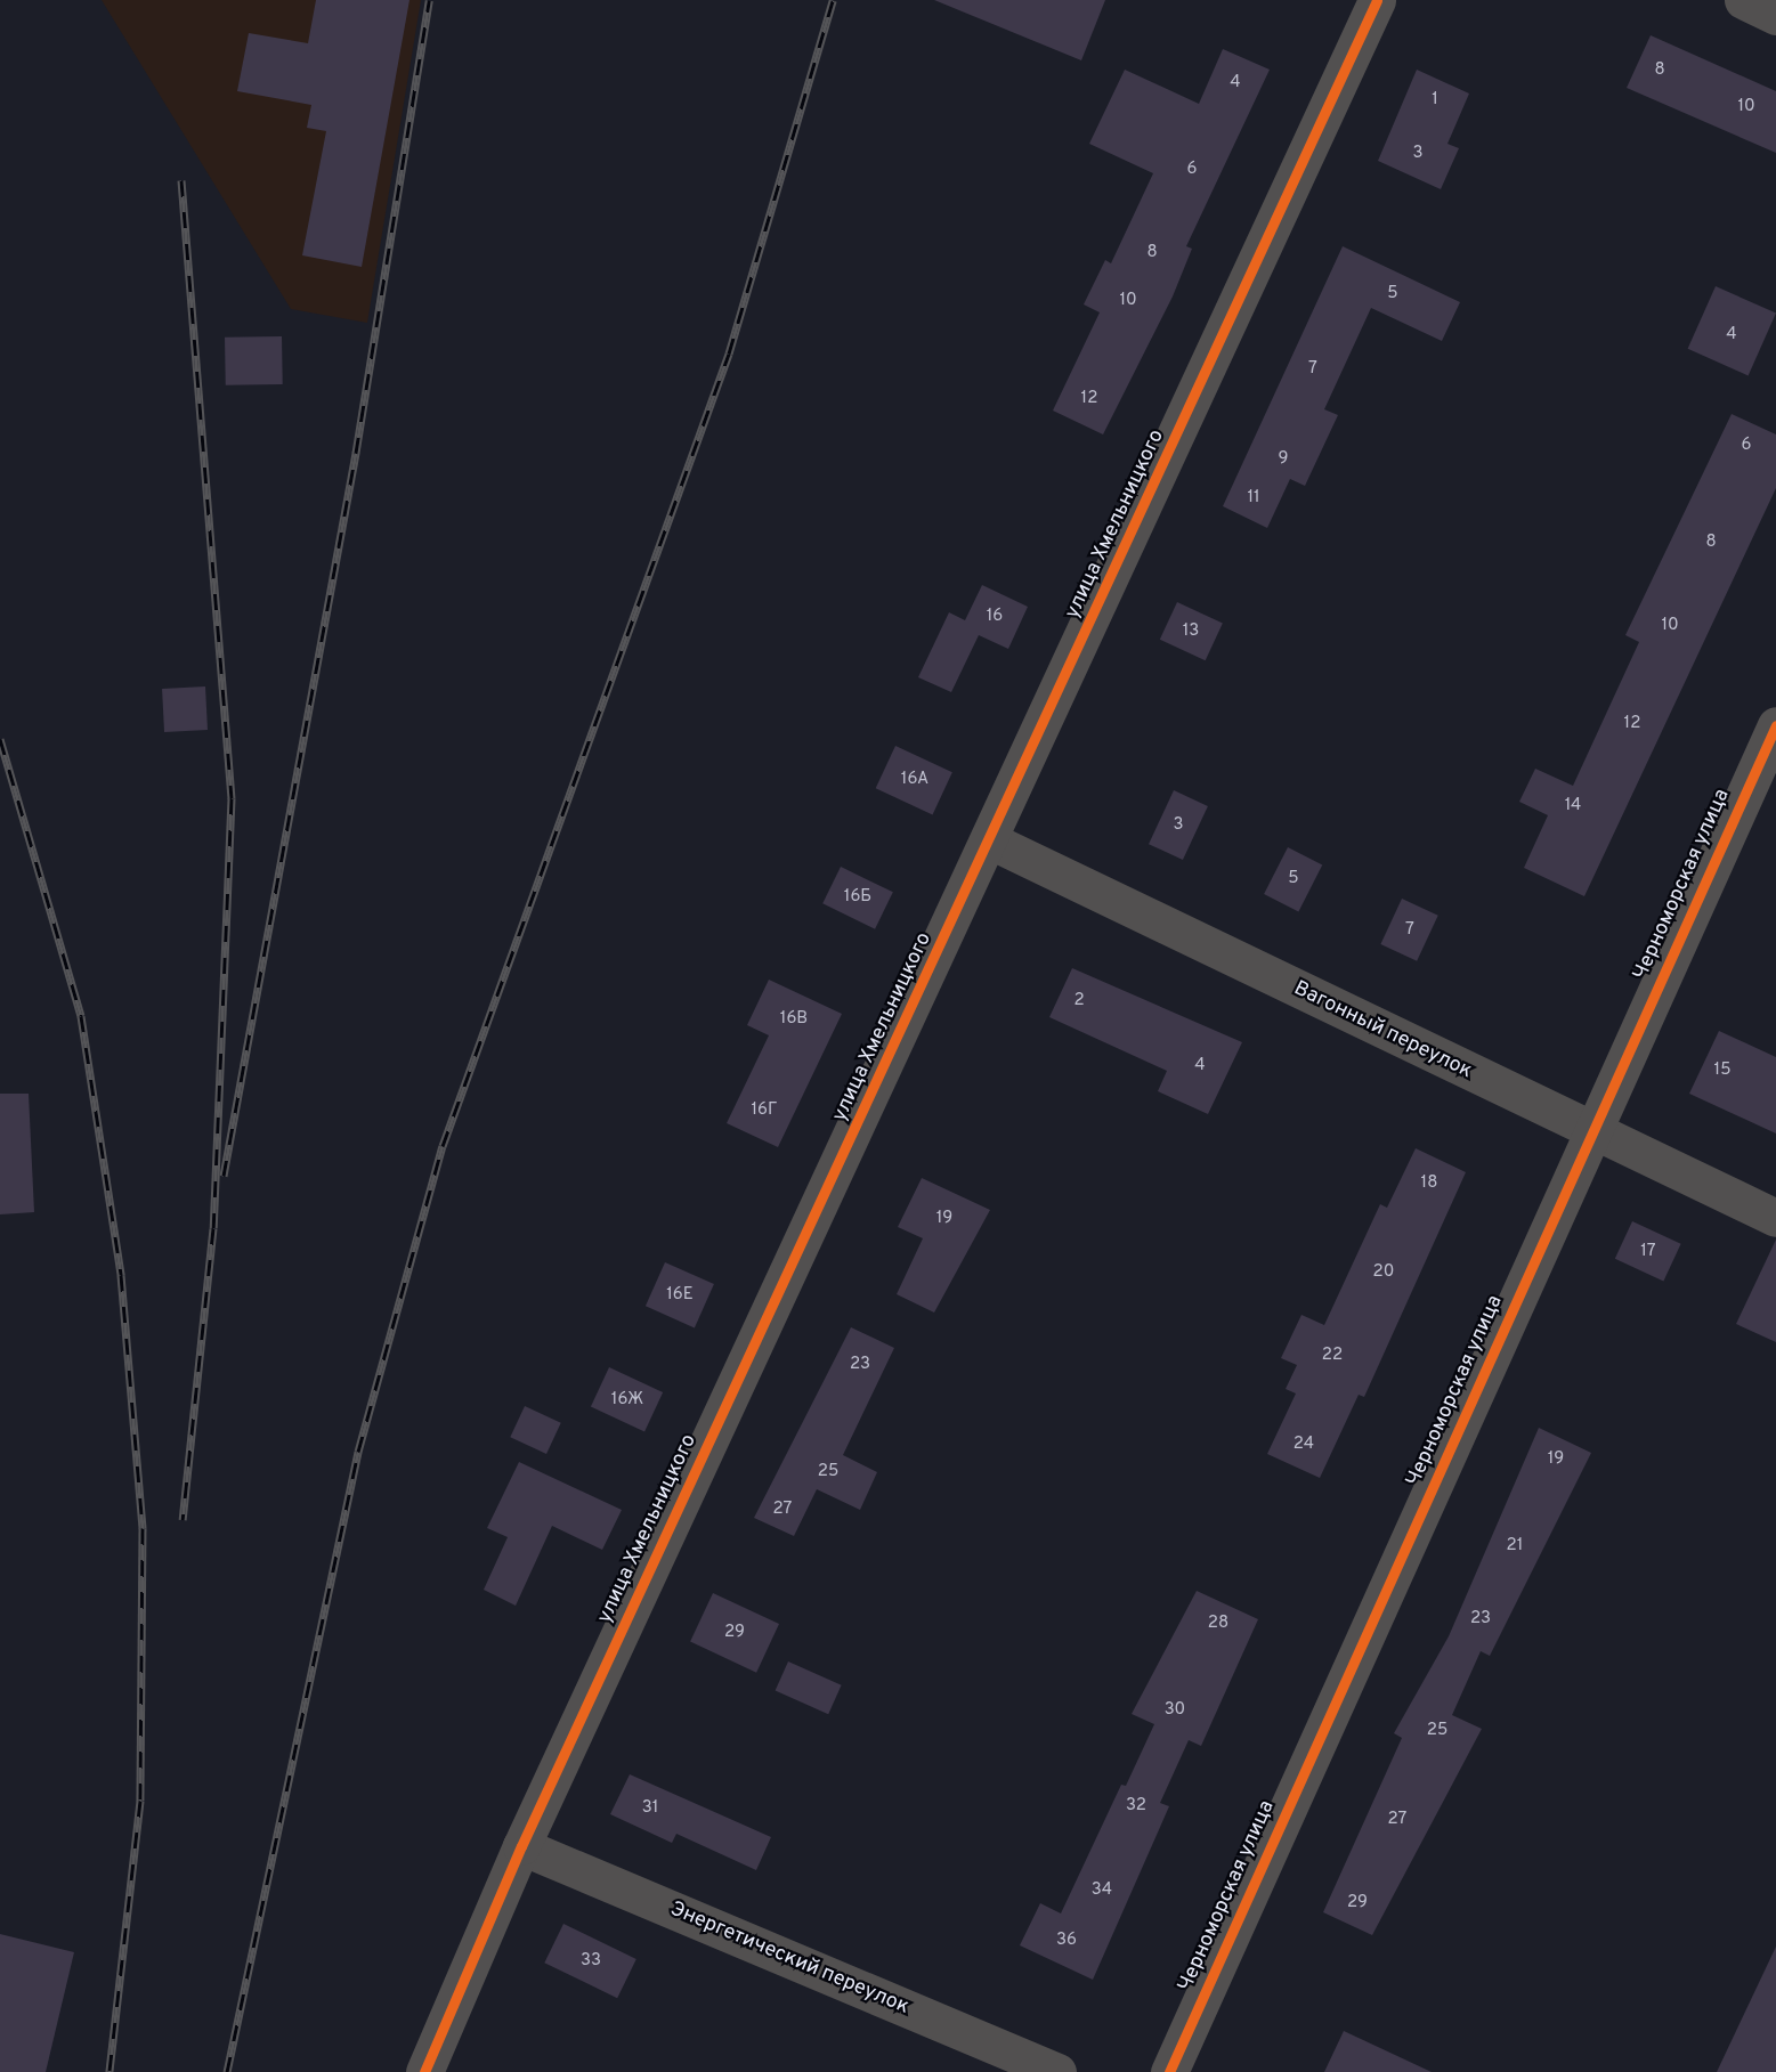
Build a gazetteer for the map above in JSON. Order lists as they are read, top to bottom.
{
  "streets": {
    "street": [
      "улица Хмельницкого",
      "Черноморская улица",
      "Вагонный переулок",
      "Энергетический переулок"
    ]
  },
  "crossings": [
    ["улица Хмельницкого", "Вагонный переулок"],
    ["улица Хмельницкого", "Энергетический переулок"],
    ["Черноморская улица", "Вагонный переулок"]
  ],
  "house_numbers": [
    "8",
    "4",
    "1",
    "10",
    "3",
    "6",
    "8",
    "5",
    "10",
    "4",
    "7",
    "12",
    "6",
    "9",
    "11",
    "8",
    "16",
    "10",
    "13",
    "12",
    "16А",
    "14",
    "3",
    "5",
    "16Б",
    "7",
    "2",
    "16В",
    "4",
    "15",
    "16Г",
    "18",
    "19",
    "17",
    "20",
    "16Е",
    "22",
    "23",
    "16Ж",
    "24",
    "19",
    "25",
    "27",
    "21",
    "23",
    "28",
    "29",
    "30",
    "25",
    "32",
    "31",
    "27",
    "34",
    "29",
    "36",
    "33"
  ]
}
